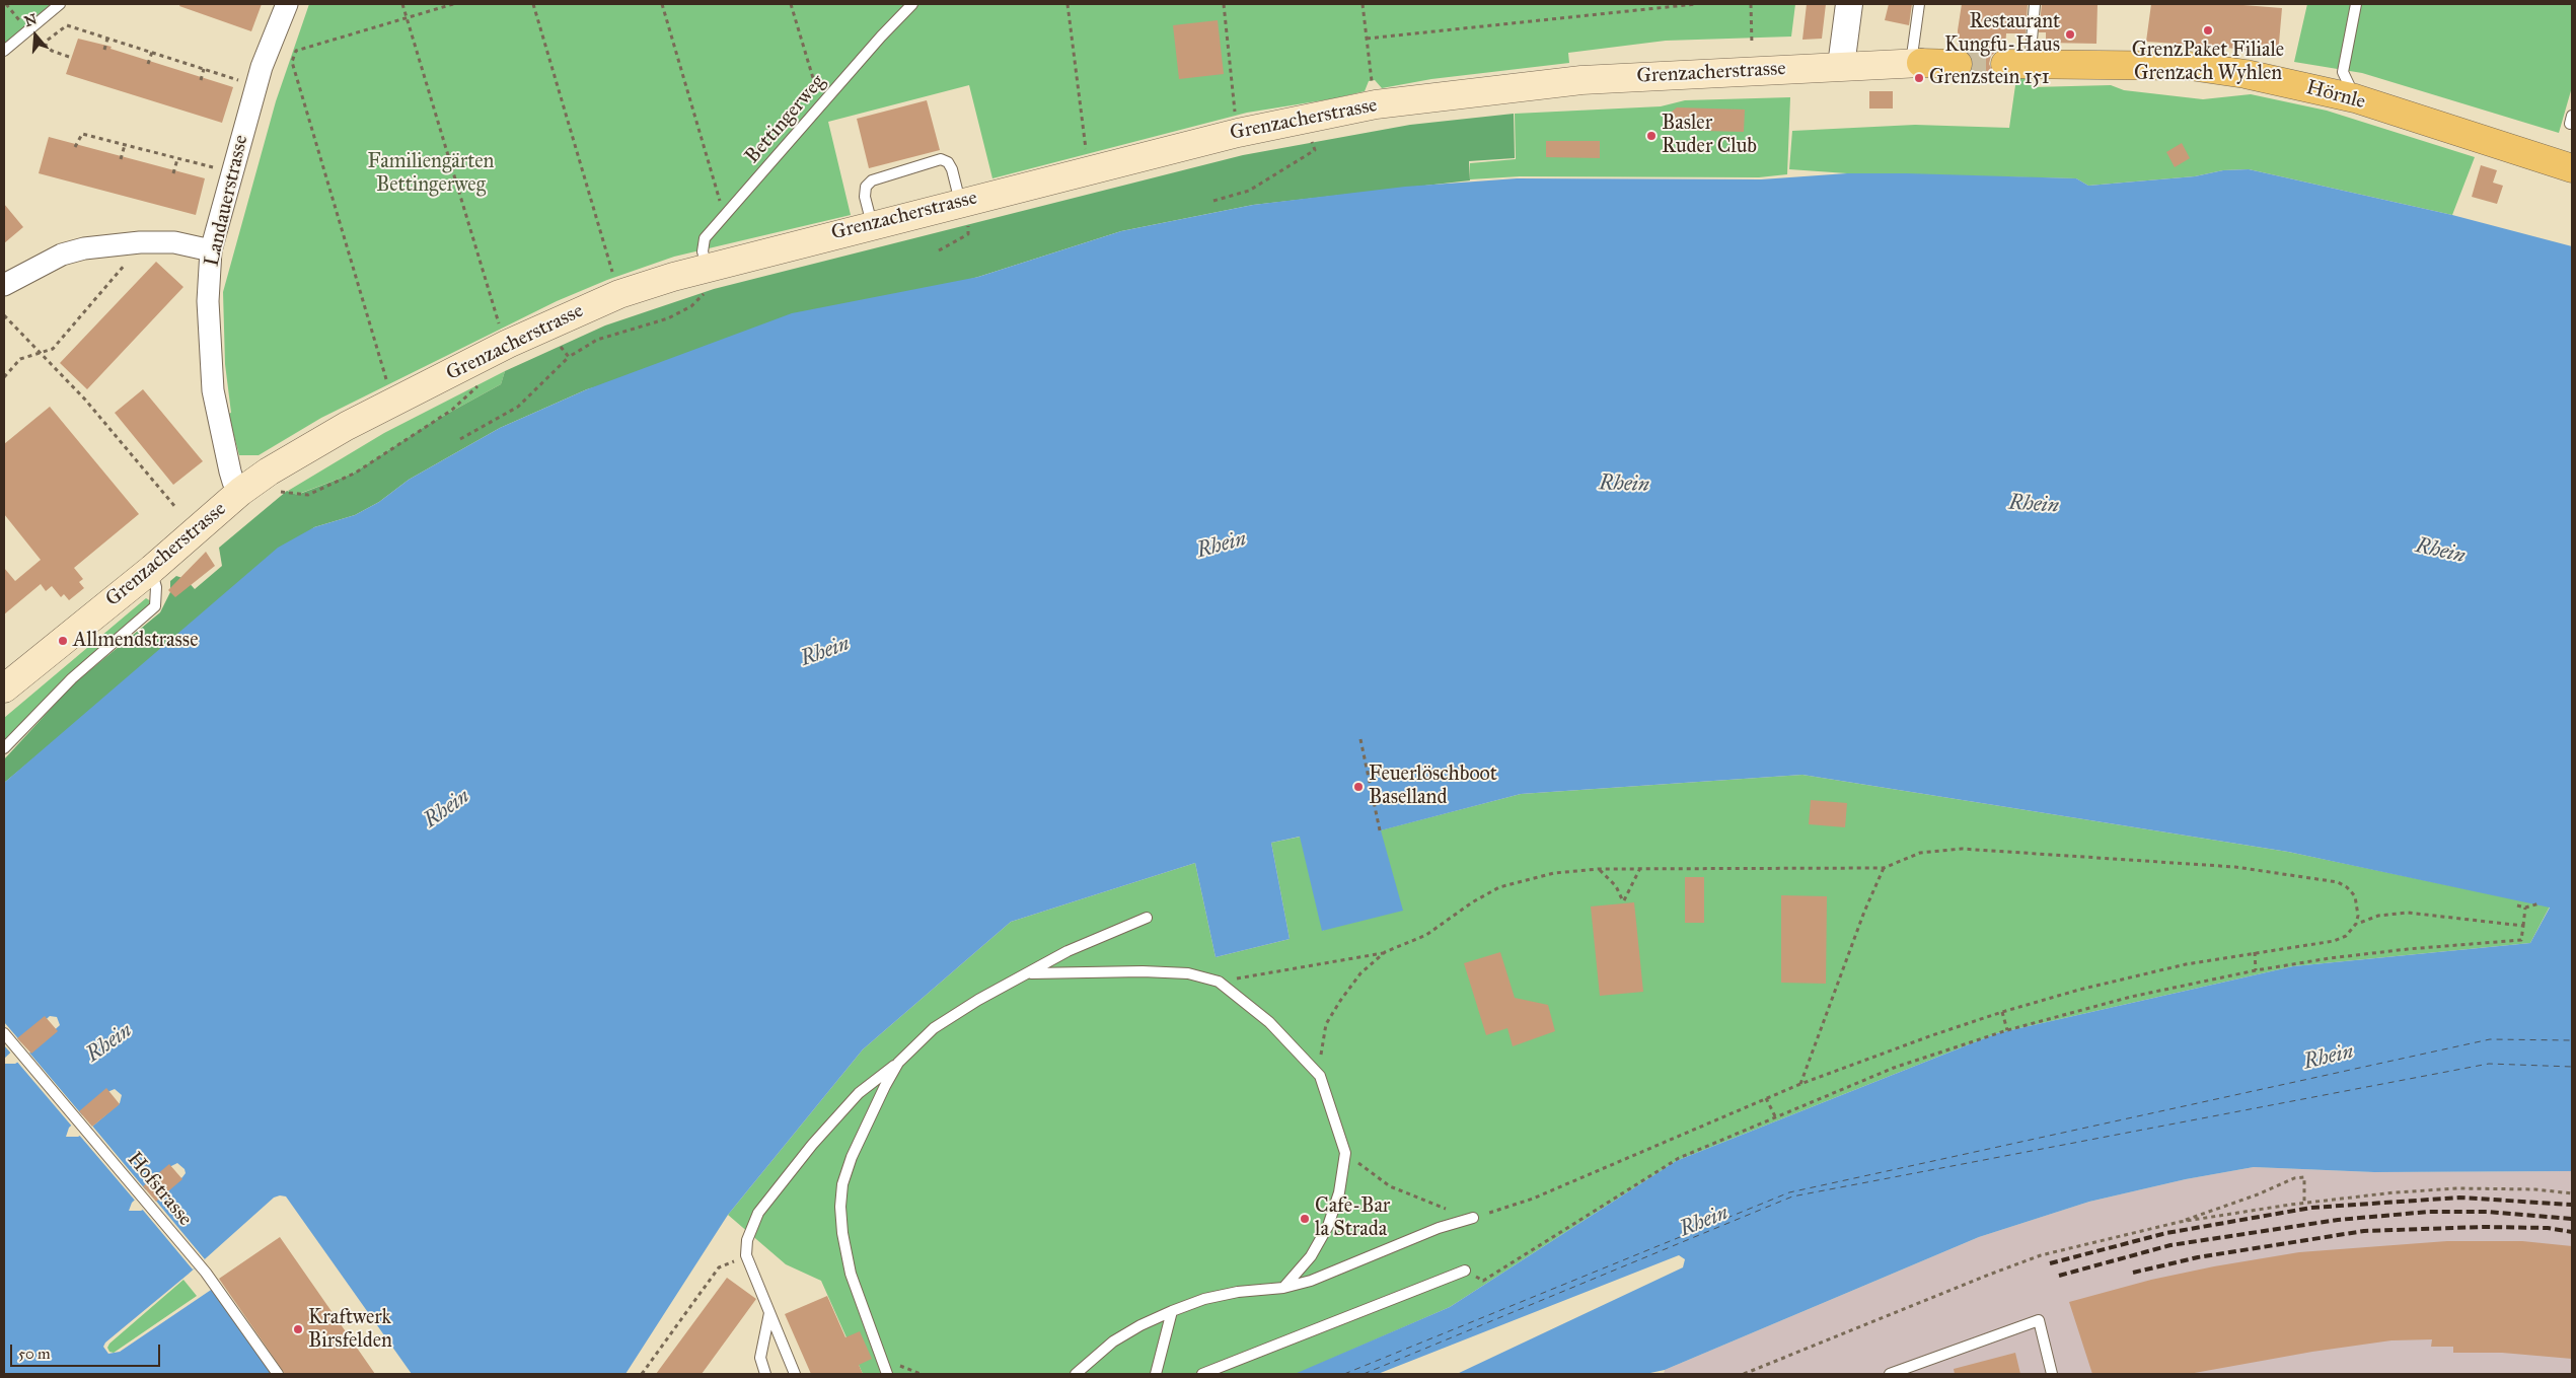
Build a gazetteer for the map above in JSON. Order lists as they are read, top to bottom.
{
  "streets": {
    "main road": ["Grenzacherstrasse", "Hörnle"],
    "street": ["Landauerstrasse"],
    "lane": ["Bettingerweg", "Hofstrasse"]
  },
  "crossings": [
    ["Grenzacherstrasse", "Bettingerweg"],
    ["Grenzacherstrasse", "Landauerstrasse"]
  ],
  "water": ["Rhein"],
  "parks": ["Familiengärten Bettingerweg"],
  "places": [
    "GrenzPaket Filiale Grenzach Wyhlen",
    "Restaurant Kungfu-Haus",
    "Grenzstein 151",
    "Basler Ruder Club",
    "Allmendstrasse",
    "Feuerlöschboot Baselland",
    "Cafe-Bar la Strada",
    "Kraftwerk Birsfelden"
  ],
  "scale_bar": "50 m",
  "north": "top"
}
